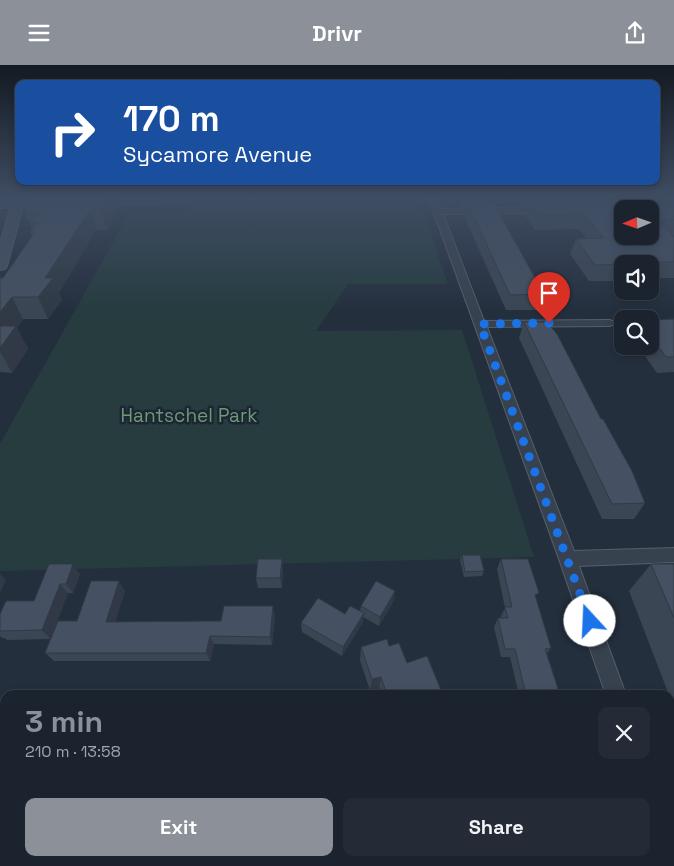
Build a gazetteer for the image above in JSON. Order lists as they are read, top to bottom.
{
  "parks": ["Hantschel Park"],
  "north": "left",
  "page": {
    "header": "Drivr",
    "turn": ["170 m", "Sycamore Avenue"],
    "heading": ["3 min", "210 m · 13:58"],
    "buttons": ["Exit", "Share"]
  }
}
